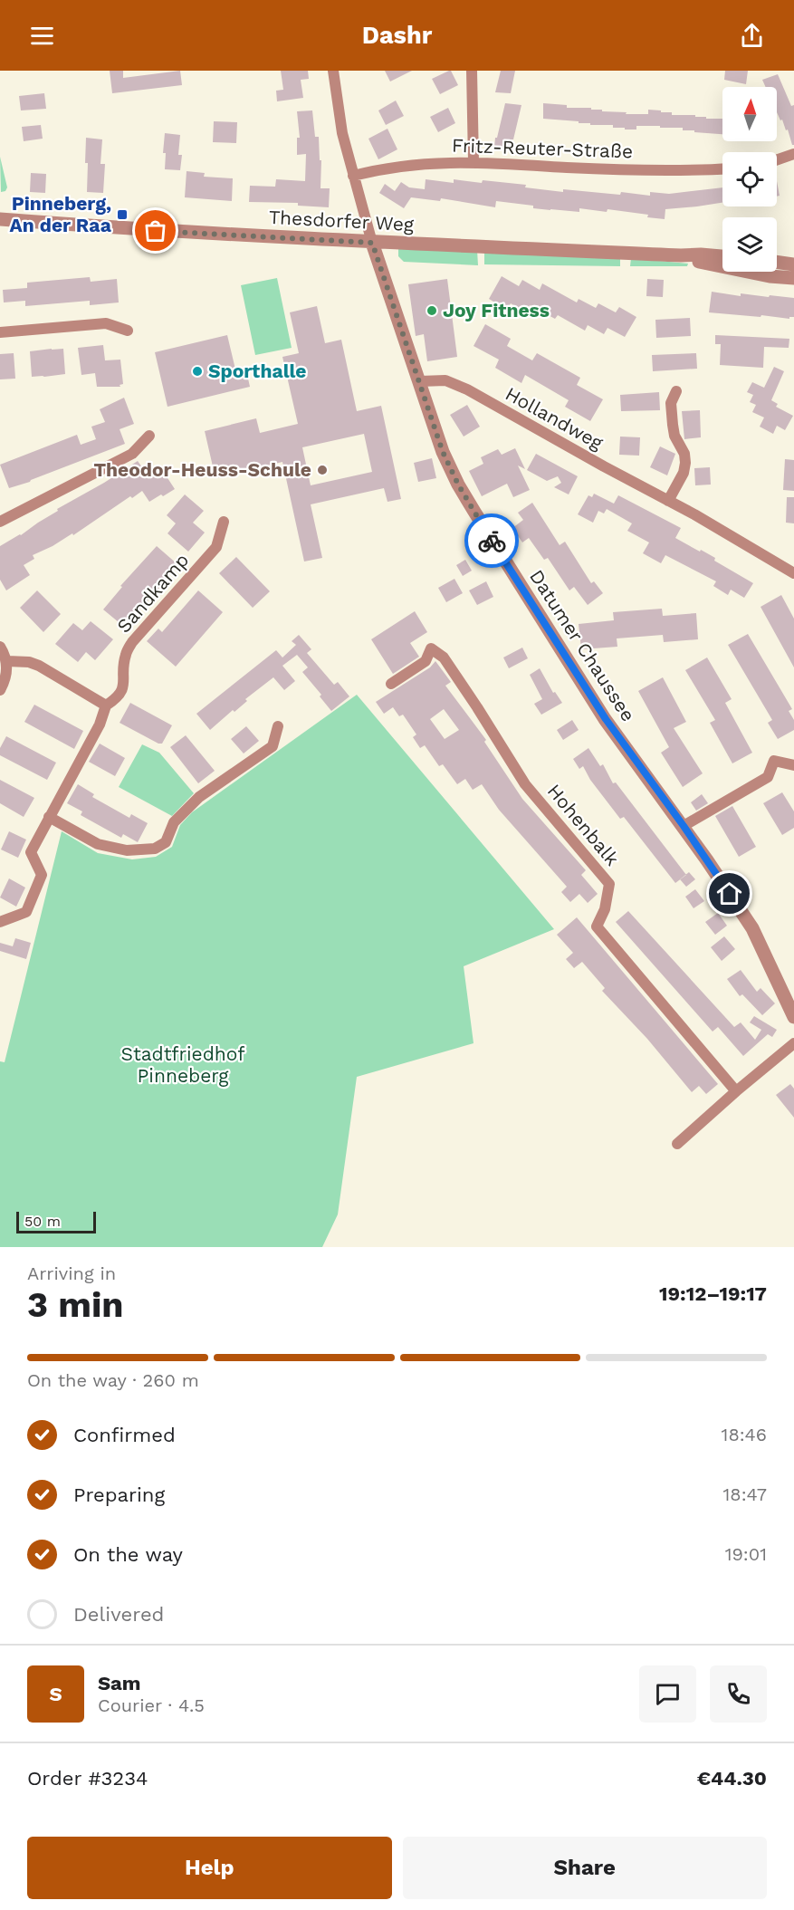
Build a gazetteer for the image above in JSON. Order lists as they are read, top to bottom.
{
  "streets": {
    "street": [
      "Fritz-Reuter-Straße",
      "Thesdorfer Weg",
      "Hollandweg",
      "Sandkamp",
      "Datumer Chaussee",
      "Hohenbalk"
    ]
  },
  "crossings": [
    ["Thesdorfer Weg", "Datumer Chaussee"],
    ["Hollandweg", "Datumer Chaussee"]
  ],
  "parks": ["Stadtfriedhof Pinneberg"],
  "places": {
    "transit": ["Pinneberg, An der Raa"],
    "other": ["Joy Fitness", "Sporthalle", "Theodor-Heuss-Schule"]
  },
  "scale_bar": "50 m",
  "north": "top",
  "page": {
    "header": "Dashr",
    "scale": "50 m",
    "heading": ["3 min", "Arriving in", "19:12–19:17"],
    "panel": [
      "Sam",
      "Courier · 4.5",
      "Order #3234",
      "€44.30"
    ],
    "bar": "On the way · 260 m",
    "list": [
      ["Confirmed", "18:46"],
      ["Preparing", "18:47"],
      ["On the way", "19:01"],
      "Delivered"
    ],
    "round": "S",
    "buttons": ["Help", "Share"]
  }
}
